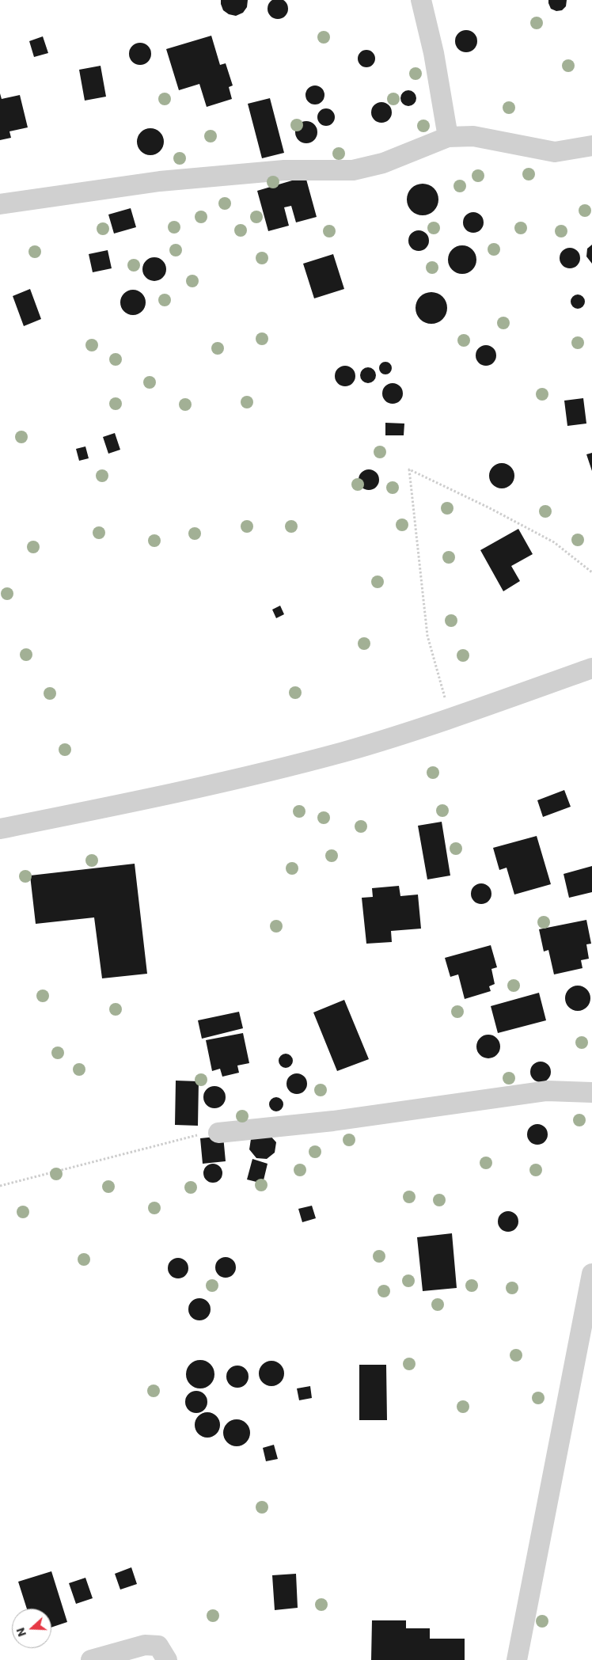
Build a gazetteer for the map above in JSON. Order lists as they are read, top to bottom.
{
  "north": "left"
}
